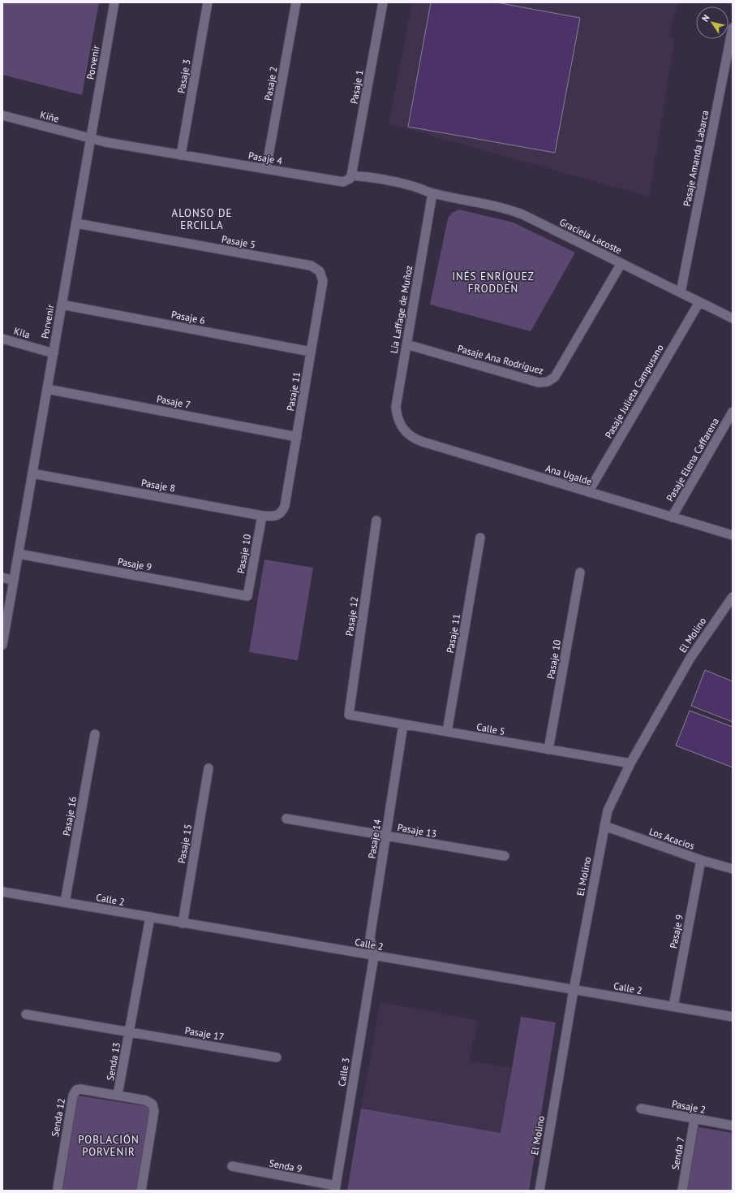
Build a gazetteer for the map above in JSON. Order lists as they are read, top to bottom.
{
  "streets": {
    "street": [
      "Porvenir",
      "Pasaje 3",
      "Pasaje 2",
      "Pasaje 1",
      "Kiñe",
      "Pasaje 4",
      "Pasaje Amanda Labarca",
      "Graciela Lacoste",
      "Pasaje 5",
      "Lía Laffage de Muñoz",
      "Pasaje 6",
      "Kila",
      "Pasaje Ana Rodríguez",
      "Pasaje 11",
      "Pasaje Julieta Campusano",
      "Pasaje 7",
      "Pasaje Elena Caffarena",
      "Ana Ugalde",
      "Pasaje 8",
      "Pasaje 10",
      "Pasaje 9",
      "Pasaje 12",
      "El Molino",
      "Calle 5",
      "Pasaje 16",
      "Pasaje 13",
      "Pasaje 14",
      "Los Acacios",
      "Pasaje 15",
      "Calle 2",
      "Pasaje 17",
      "Senda 13",
      "Calle 3",
      "Senda 12",
      "Senda 7",
      "Senda 9"
    ]
  },
  "crossings": [
    ["Porvenir", "Kiñe"],
    ["Porvenir", "Pasaje 4"],
    ["Porvenir", "Pasaje 5"],
    ["Porvenir", "Pasaje 6"],
    ["Porvenir", "Kila"],
    ["Porvenir", "Pasaje 7"],
    ["Porvenir", "Pasaje 8"],
    ["Porvenir", "Pasaje 9"],
    ["Pasaje 3", "Pasaje 4"],
    ["Pasaje 2", "Pasaje 4"],
    ["Pasaje 2", "Senda 7"],
    ["Pasaje 1", "Pasaje 4"],
    ["Kiñe", "Pasaje 4"],
    ["Pasaje 4", "Graciela Lacoste"],
    ["Pasaje 4", "Lía Laffage de Muñoz"],
    ["Pasaje Amanda Labarca", "Graciela Lacoste"],
    ["Graciela Lacoste", "Lía Laffage de Muñoz"],
    ["Graciela Lacoste", "Pasaje Ana Rodríguez"],
    ["Graciela Lacoste", "Pasaje Julieta Campusano"],
    ["Pasaje 5", "Pasaje 11"],
    ["Lía Laffage de Muñoz", "Pasaje Ana Rodríguez"],
    ["Lía Laffage de Muñoz", "Ana Ugalde"],
    ["Pasaje 6", "Pasaje 11"],
    ["Pasaje 11", "Pasaje 7"],
    ["Pasaje 11", "Pasaje 8"],
    ["Pasaje 11", "Calle 5"],
    ["Pasaje Julieta Campusano", "Ana Ugalde"],
    ["Pasaje Elena Caffarena", "Ana Ugalde"],
    ["Pasaje 8", "Pasaje 10"],
    ["Pasaje 10", "Pasaje 9"],
    ["Pasaje 10", "Calle 5"],
    ["Pasaje 9", "Los Acacios"],
    ["Pasaje 9", "Calle 2"],
    ["Pasaje 12", "Calle 5"],
    ["El Molino", "Calle 5"],
    ["El Molino", "Los Acacios"],
    ["El Molino", "Calle 2"],
    ["Calle 5", "Pasaje 14"],
    ["Pasaje 16", "Calle 2"],
    ["Pasaje 13", "Pasaje 14"],
    ["Pasaje 14", "Calle 2"],
    ["Pasaje 14", "Calle 3"],
    ["Pasaje 15", "Calle 2"],
    ["Calle 2", "Calle 3"],
    ["Pasaje 17", "Senda 13"],
    ["Senda 13", "Senda 12"],
    ["Calle 3", "Senda 9"]
  ],
  "districts": ["ALONSO DE ERCILLA", "INÉS ENRÍQUEZ FRODDEN", "POBLACIÓN PORVENIR"],
  "north": "top left"
}
